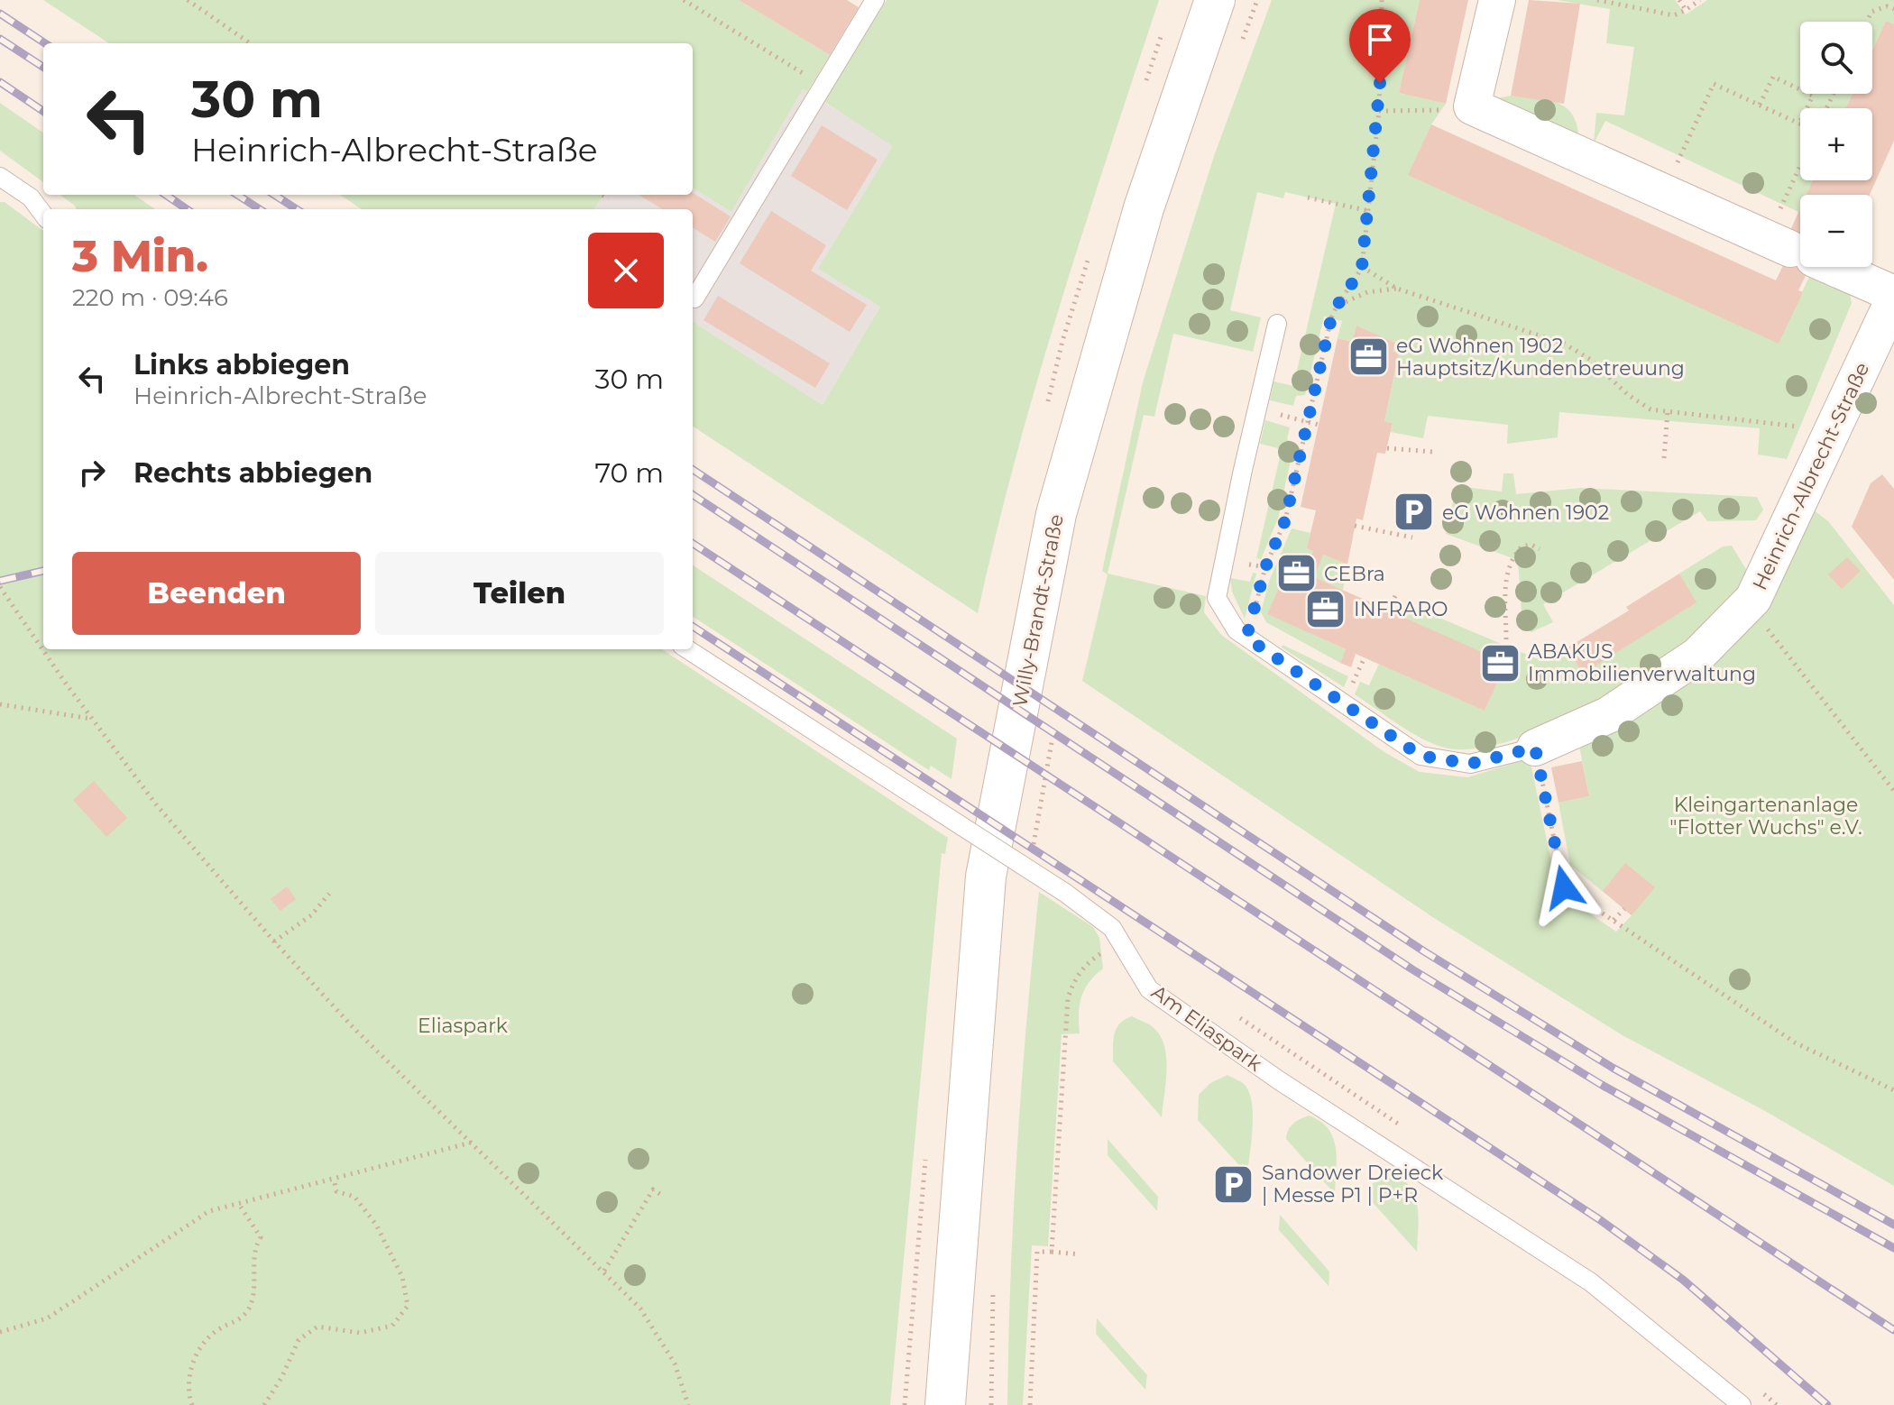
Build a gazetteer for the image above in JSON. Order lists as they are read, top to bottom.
{
  "streets": {
    "main road": ["Willy-Brandt-Straße"],
    "street": ["Heinrich-Albrecht-Straße"],
    "lane": ["Am Eliaspark"]
  },
  "parks": ["Kleingartenanlage \"Flotter Wuchs\" e.V.", "Eliaspark"],
  "places": {
    "office": [
      "eG Wohnen 1902 Hauptsitz/Kundenbetreuung",
      "CEBra",
      "INFRARO",
      "ABAKUS Immobilienverwaltung"
    ],
    "parking": ["eG Wohnen 1902", "Sandower Dreieck | Messe P1 | P+R"]
  },
  "page": {
    "map_buttons": ["+", "−"],
    "turn": ["30 m", "Heinrich-Albrecht-Straße"],
    "heading": ["3 Min.", "220 m · 09:46"],
    "list": [
      {
        "name": "Links abbiegen",
        "note": "Heinrich-Albrecht-Straße",
        "value": "30 m"
      },
      {
        "name": "Rechts abbiegen",
        "value": "70 m"
      }
    ],
    "buttons": ["Beenden", "Teilen"]
  }
}
